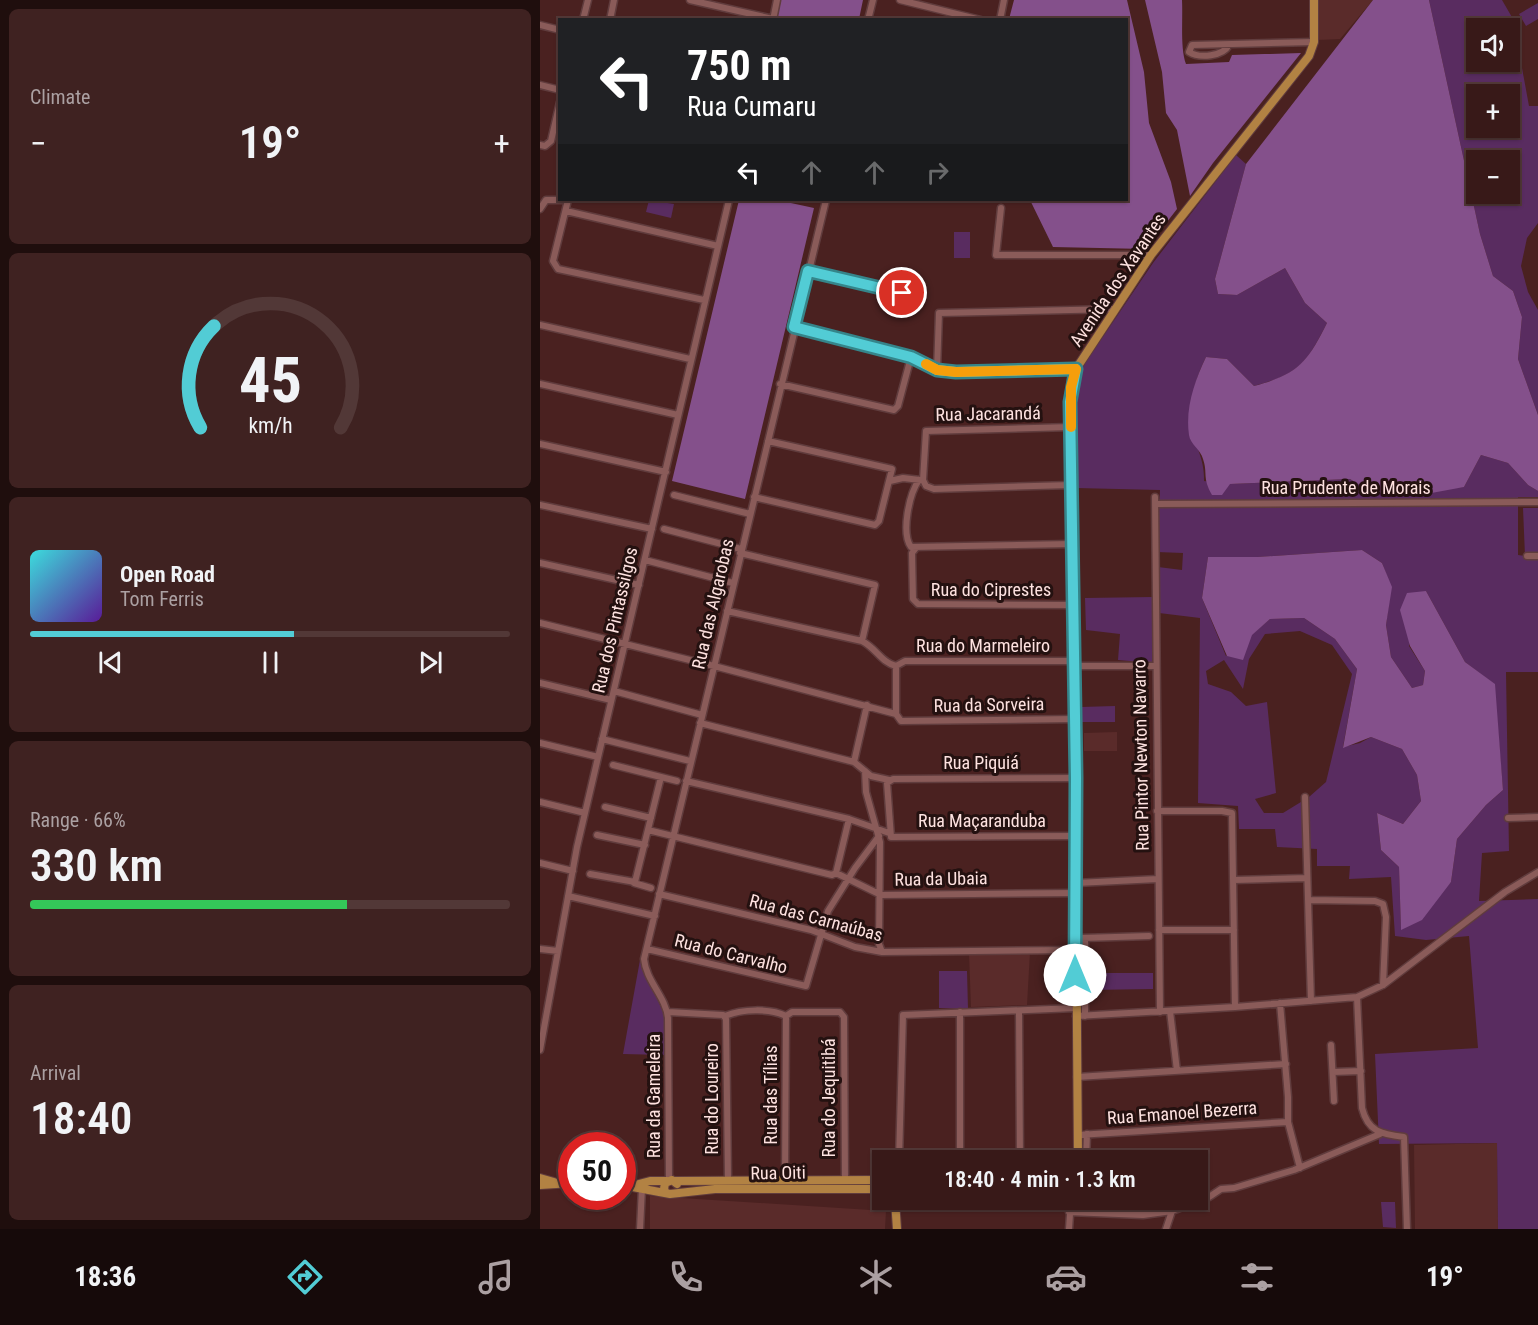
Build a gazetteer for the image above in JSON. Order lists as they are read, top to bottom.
{
  "streets": {
    "main road": ["Avenida dos Xavantes", "Rua Oiti"],
    "street": [
      "Rua Jacarandá",
      "Rua Prudente de Morais",
      "Rua do Ciprestes",
      "Rua das Algarobas",
      "Rua dos Pintassilgos",
      "Rua do Marmeleiro",
      "Rua da Sorveira",
      "Rua Pintor Newton Navarro",
      "Rua Piquiá",
      "Rua Maçaranduba",
      "Rua da Ubaia",
      "Rua das Carnaúbas",
      "Rua do Carvalho",
      "Rua das Tílias",
      "Rua da Gameleira",
      "Rua do Jequitibá",
      "Rua do Loureiro",
      "Rua Emanoel Bezerra"
    ]
  },
  "crossings": [
    ["Avenida dos Xavantes", "Rua Jacarandá"],
    ["Avenida dos Xavantes", "Rua do Ciprestes"],
    ["Avenida dos Xavantes", "Rua do Marmeleiro"],
    ["Avenida dos Xavantes", "Rua da Sorveira"],
    ["Avenida dos Xavantes", "Rua Piquiá"],
    ["Avenida dos Xavantes", "Rua Maçaranduba"],
    ["Avenida dos Xavantes", "Rua da Ubaia"],
    ["Avenida dos Xavantes", "Rua das Carnaúbas"],
    ["Avenida dos Xavantes", "Rua Emanoel Bezerra"],
    ["Rua Prudente de Morais", "Rua Pintor Newton Navarro"],
    ["Rua das Algarobas", "Rua da Ubaia"],
    ["Rua das Algarobas", "Rua das Carnaúbas"],
    ["Rua das Algarobas", "Rua do Carvalho"],
    ["Rua das Algarobas", "Rua da Gameleira"],
    ["Rua do Marmeleiro", "Rua Pintor Newton Navarro"],
    ["Rua das Carnaúbas", "Rua do Carvalho"],
    ["Rua das Tílias", "Rua do Jequitibá"],
    ["Rua das Tílias", "Rua Oiti"],
    ["Rua da Gameleira", "Rua Oiti"],
    ["Rua do Jequitibá", "Rua Oiti"],
    ["Rua do Loureiro", "Rua Oiti"]
  ],
  "page": {
    "tile": [
      "Climate",
      ["Range · 66%", "330 km"],
      ["Arrival", "18:40"]
    ],
    "map_buttons": ["+", "−"],
    "turn": ["750 m", "Rua Cumaru"],
    "heat": ["−", "19°", "+"],
    "song": ["Open Road", "Tom Ferris"],
    "limit": "50",
    "trip": "18:40 · 4 min · 1.3 km",
    "tabs": ["18:36", "19°"],
    "gauge": ["45", "km/h"]
  }
}
